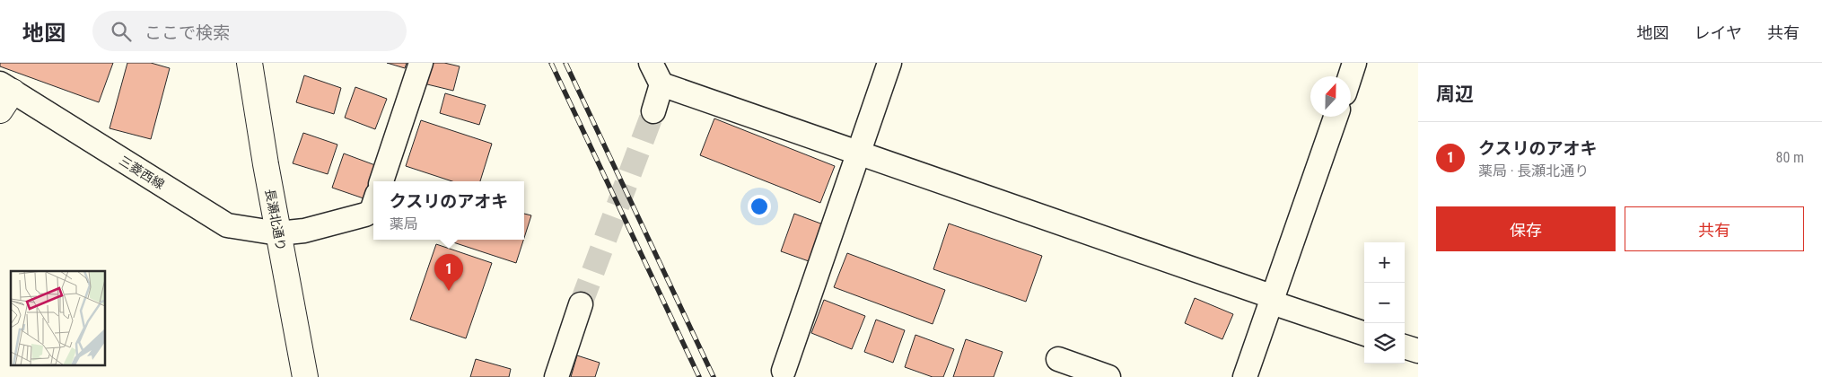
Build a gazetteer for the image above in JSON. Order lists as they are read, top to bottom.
{
  "streets": {
    "street": ["三菱西線", "長瀬北通り"]
  },
  "crossings": [
    ["三菱西線", "長瀬北通り"]
  ],
  "north": "top",
  "page": {
    "header": "地図",
    "search": "ここで検索",
    "nav": ["地図", "レイヤ", "共有"],
    "heading": "周辺",
    "list": [
      {
        "mark": "1",
        "name": "クスリのアオキ",
        "note": "薬局 · 長瀬北通り",
        "value": "80 m"
      }
    ],
    "popup": ["クスリのアオキ", "薬局"],
    "buttons": ["保存", "共有"],
    "map_buttons": ["+", "−"],
    "pins": "1"
  }
}
